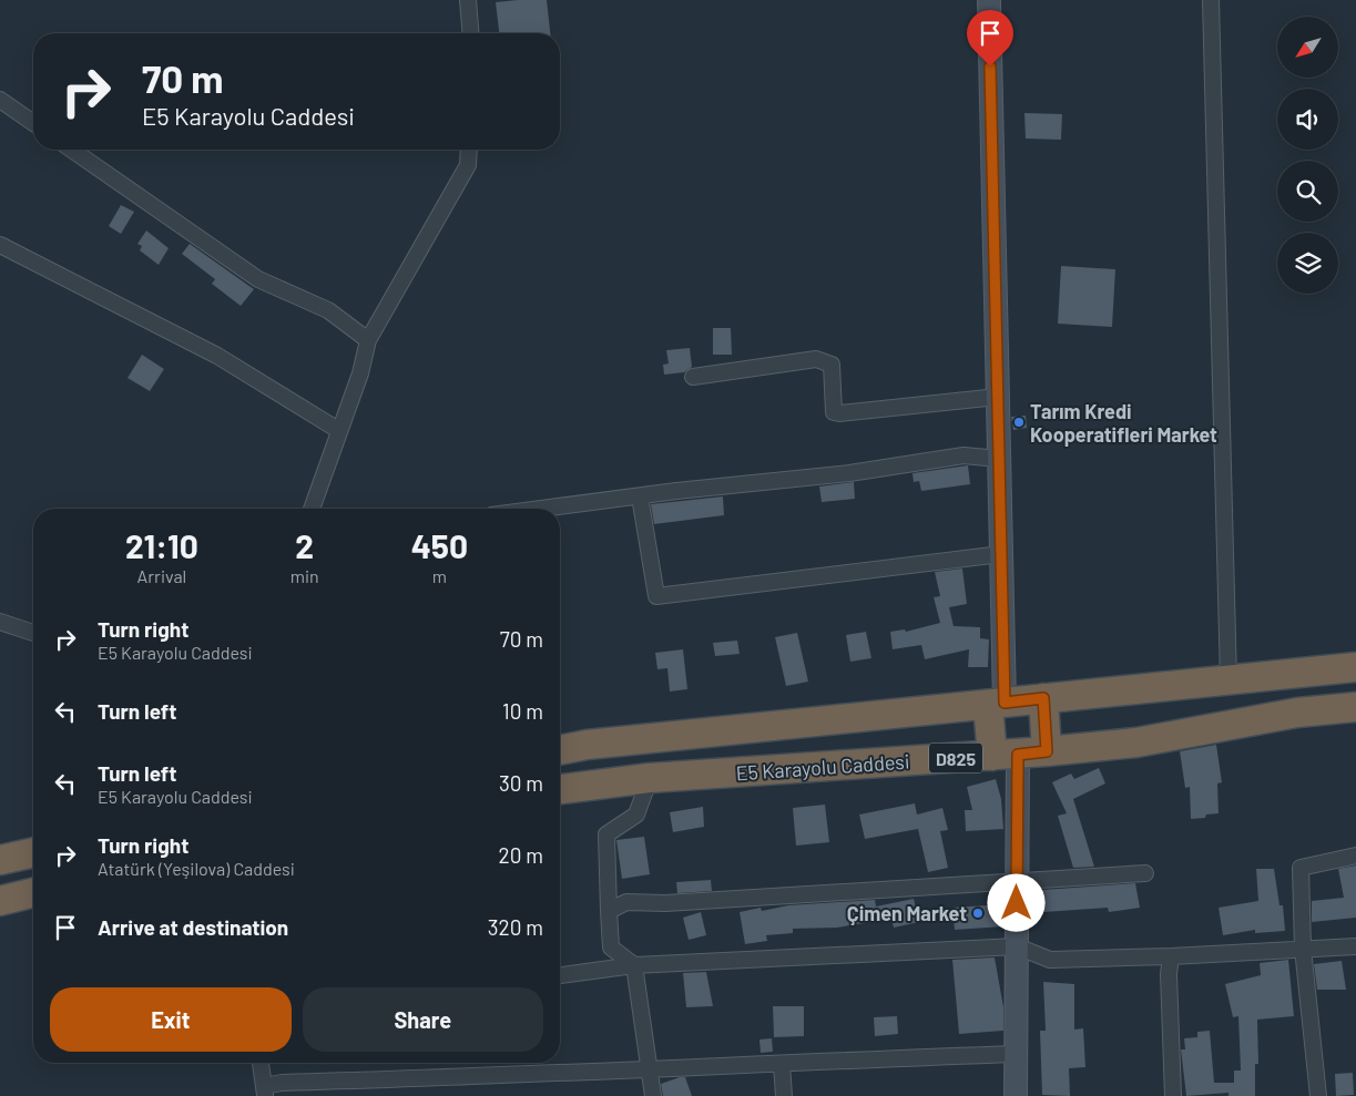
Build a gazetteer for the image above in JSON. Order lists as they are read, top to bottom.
{
  "streets": {
    "highway": ["D825", "E5 Karayolu Caddesi"]
  },
  "places": ["Tarım Kredi Kooperatifleri Market", "Çimen Market"],
  "north": "bottom left",
  "page": {
    "turn": ["70 m", "E5 Karayolu Caddesi"],
    "eta": [
      "21:10",
      "Arrival",
      "2",
      "min",
      "450",
      "m"
    ],
    "list": [
      {
        "name": "Turn right",
        "note": "E5 Karayolu Caddesi",
        "value": "70 m"
      },
      {
        "name": "Turn left",
        "value": "10 m"
      },
      {
        "name": "Turn left",
        "note": "E5 Karayolu Caddesi",
        "value": "30 m"
      },
      {
        "name": "Turn right",
        "note": "Atatürk (Yeşilova) Caddesi",
        "value": "20 m"
      },
      {
        "name": "Arrive at destination",
        "value": "320 m"
      }
    ],
    "buttons": ["Exit", "Share"]
  }
}
